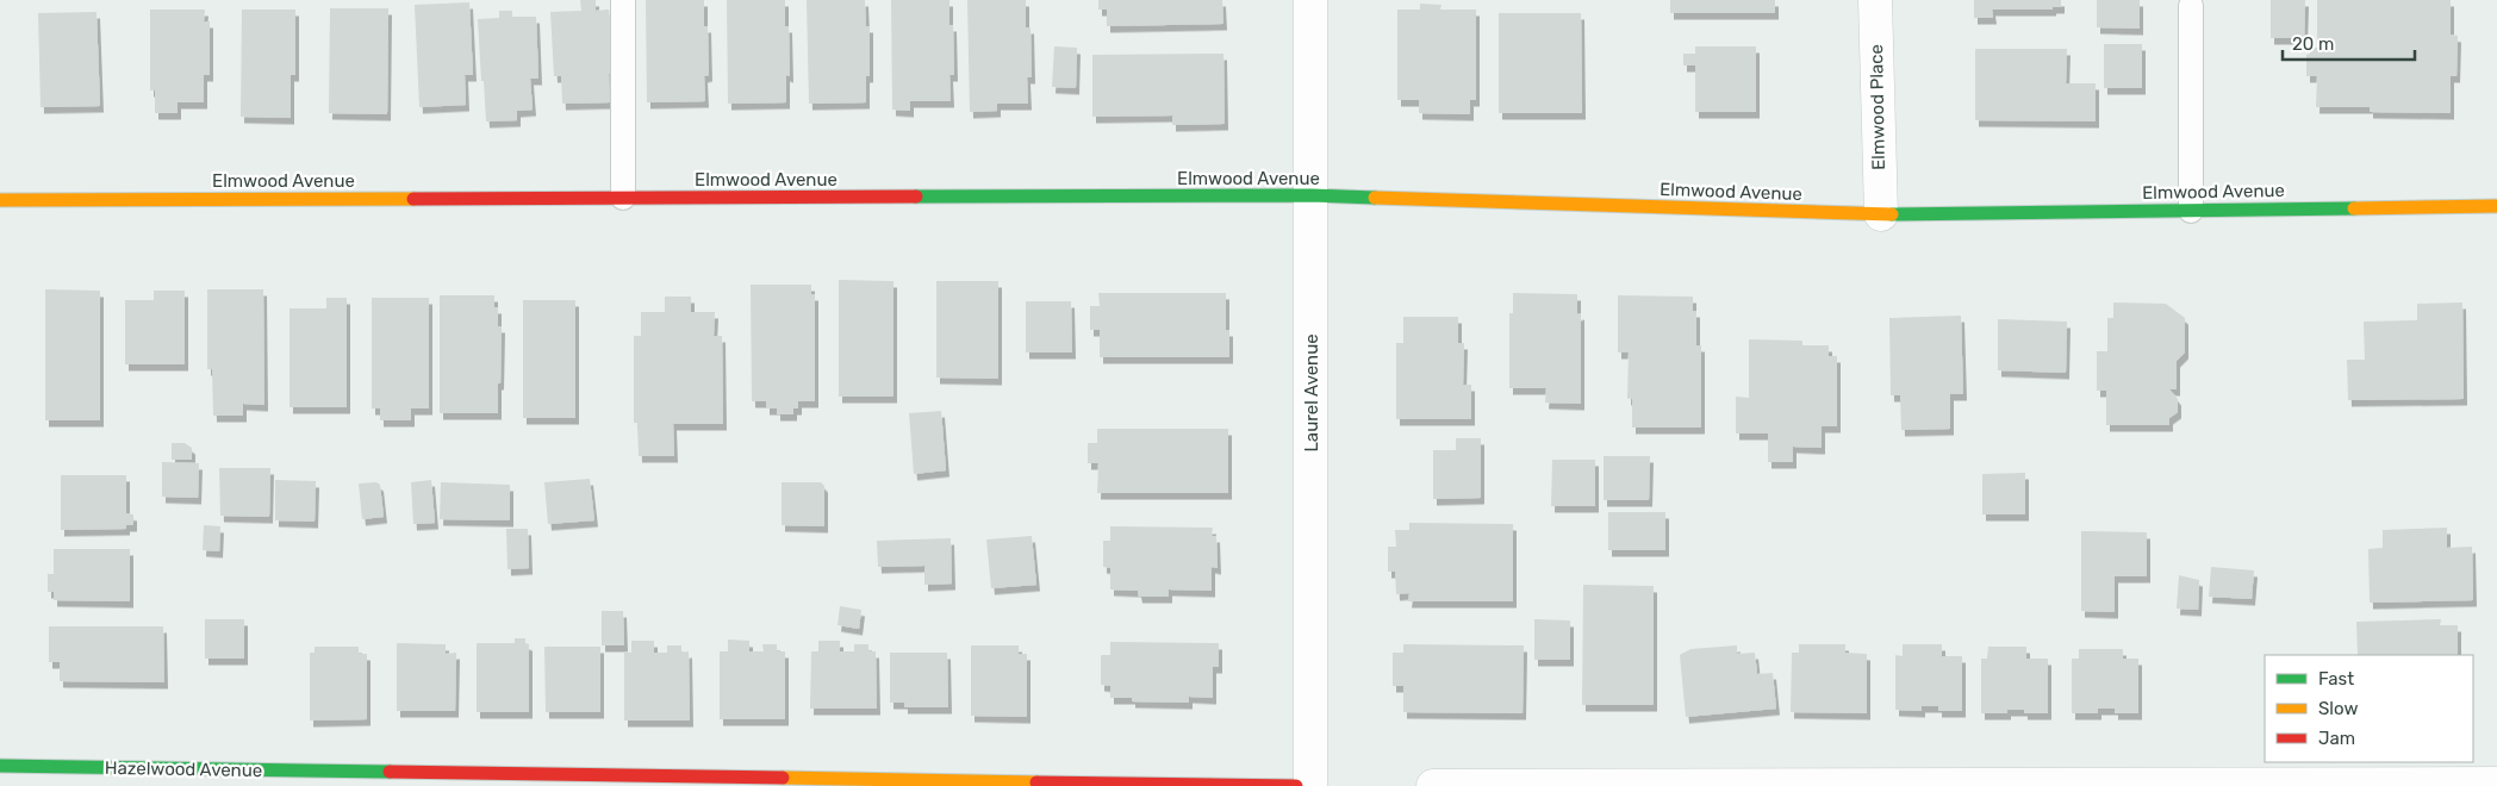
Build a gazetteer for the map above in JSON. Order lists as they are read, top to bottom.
{
  "streets": {
    "street": [
      "Elmwood Place",
      "Elmwood Avenue",
      "Laurel Avenue",
      "Hazelwood Avenue"
    ]
  },
  "crossings": [
    ["Elmwood Place", "Elmwood Avenue"],
    ["Elmwood Avenue", "Laurel Avenue"]
  ],
  "legend": ["Fast", "Slow", "Jam"],
  "scale_bar": "20 m"
}
